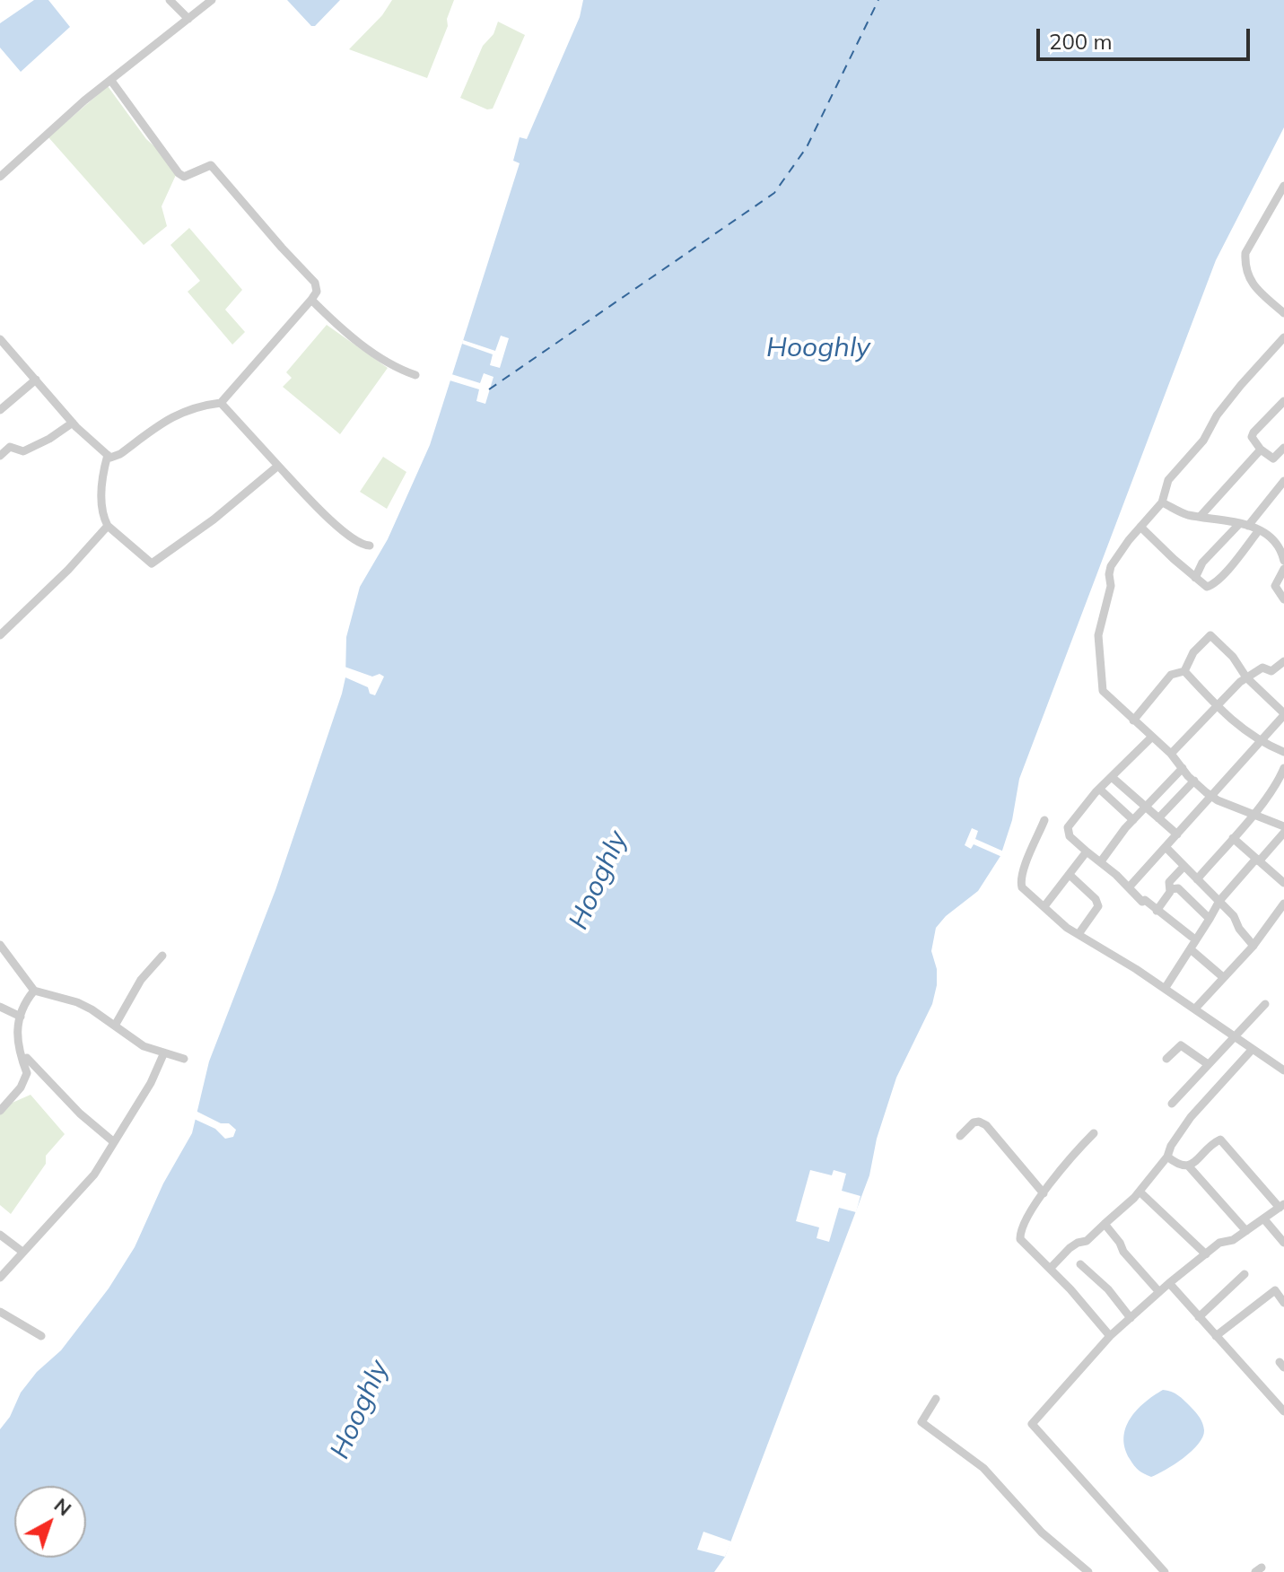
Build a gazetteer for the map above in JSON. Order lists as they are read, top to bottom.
{
  "water": ["Hooghly"],
  "scale_bar": "200 m",
  "north": "top right"
}
